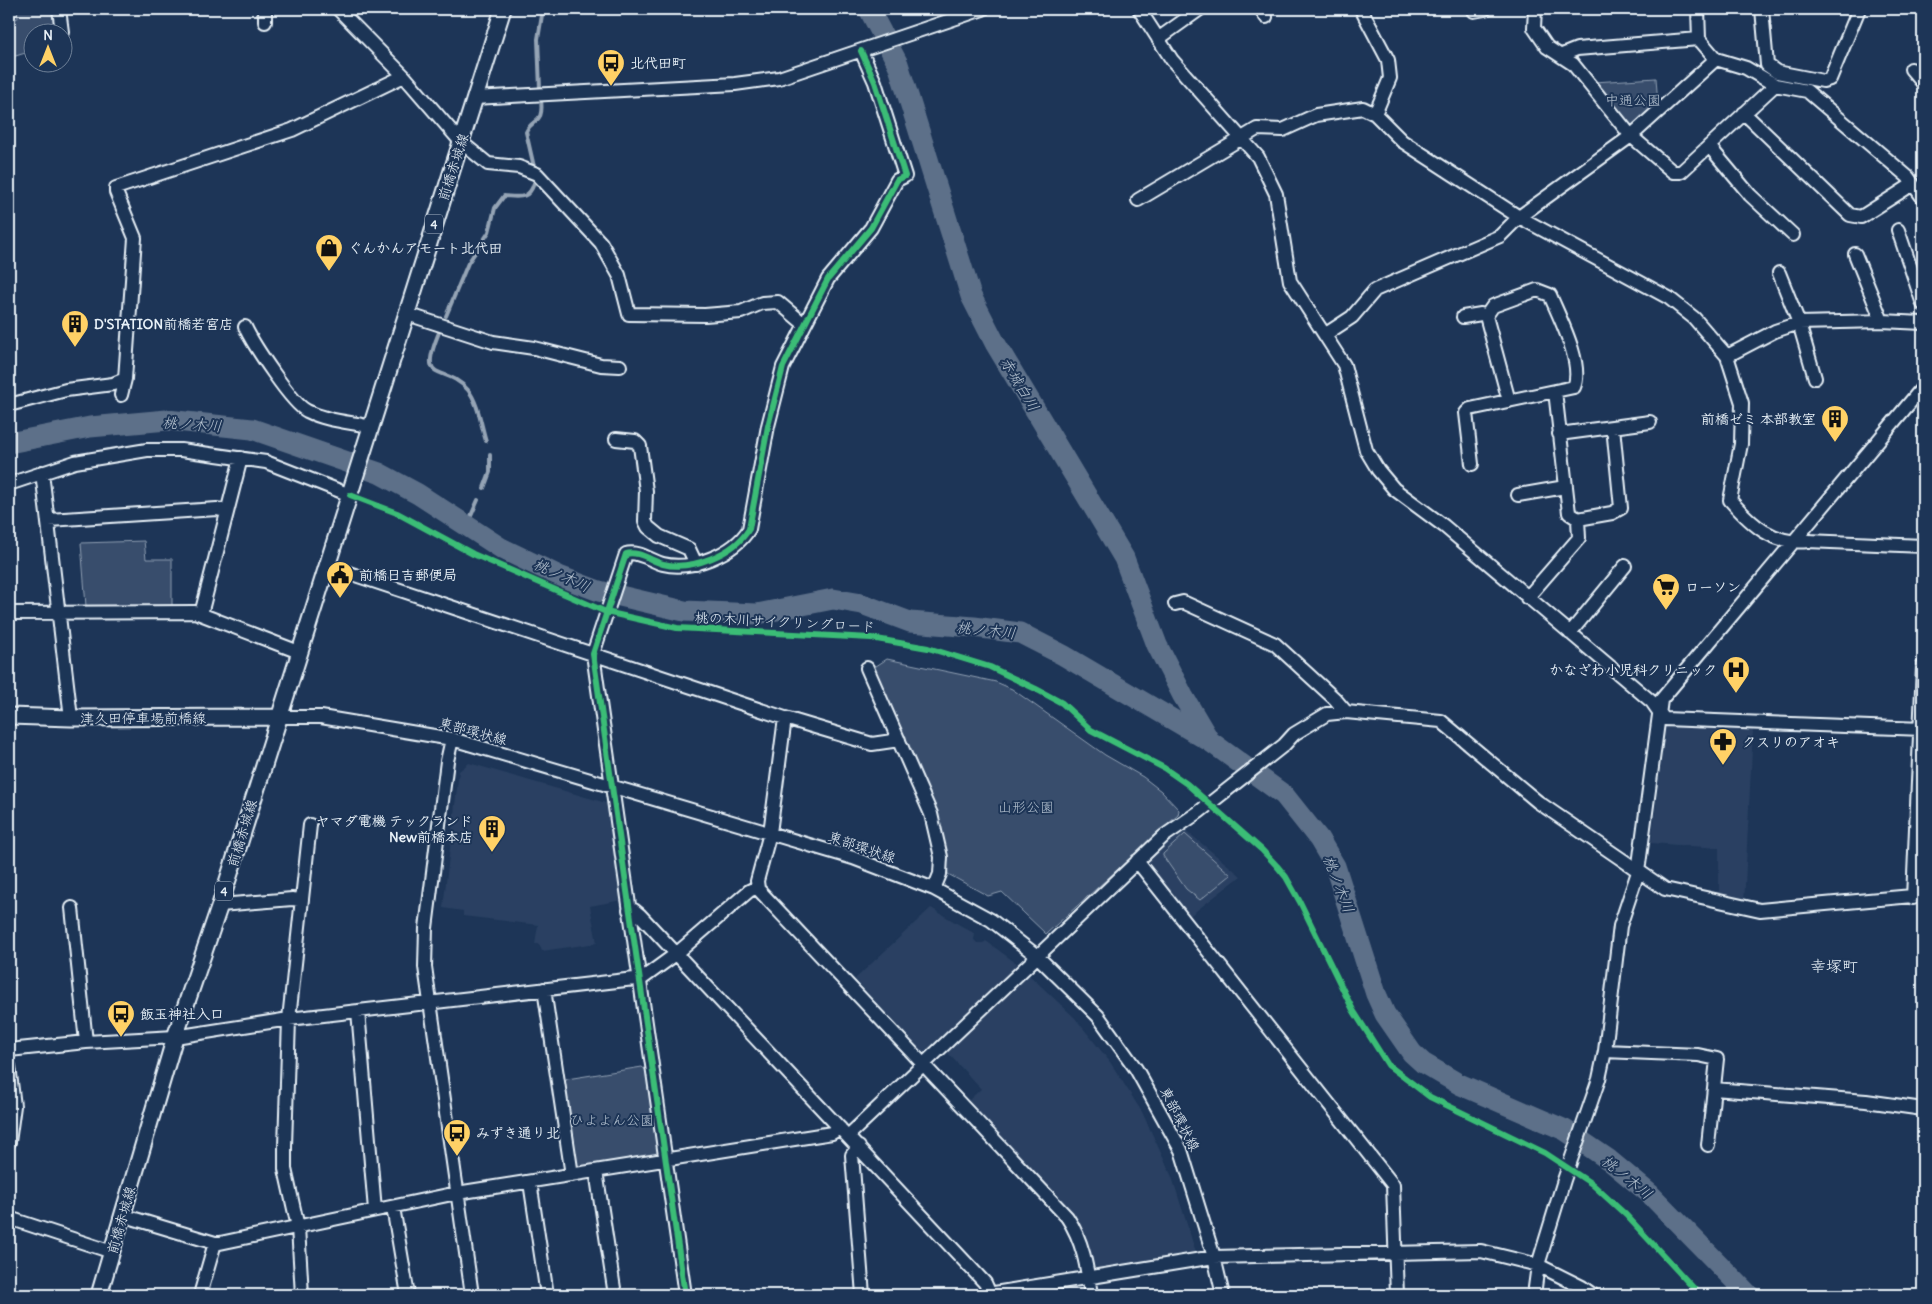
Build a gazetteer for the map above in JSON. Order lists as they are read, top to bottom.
{
  "streets": {
    "main road": ["前橋赤城線", "4", "津久田停車場前橋線"],
    "street": ["東部環状線"],
    "cycle path": ["桃の木川サイクリングロード"]
  },
  "crossings": [
    ["前橋赤城線", "4"],
    ["前橋赤城線", "津久田停車場前橋線"],
    ["前橋赤城線", "東部環状線"],
    ["津久田停車場前橋線", "東部環状線"]
  ],
  "districts": ["幸塚町"],
  "water": ["赤城白川", "桃ノ木川"],
  "parks": ["中通公園", "山形公園", "ひよよん公園"],
  "places": {
    "bus stop": ["北代田町", "飯玉神社入口", "みずき通り北"],
    "shop": ["ぐんかんアモート北代田"],
    "building": ["D'STATION前橋若宮店", "前橋ゼミ 本部教室", "ヤマダ電機 テックランド New前橋本店"],
    "public building": ["前橋日吉郵便局"],
    "supermarket": ["ローソン"],
    "hospital": ["かなざわ小児科クリニック"],
    "pharmacy": ["クスリのアオキ"]
  },
  "north": "top"
}
